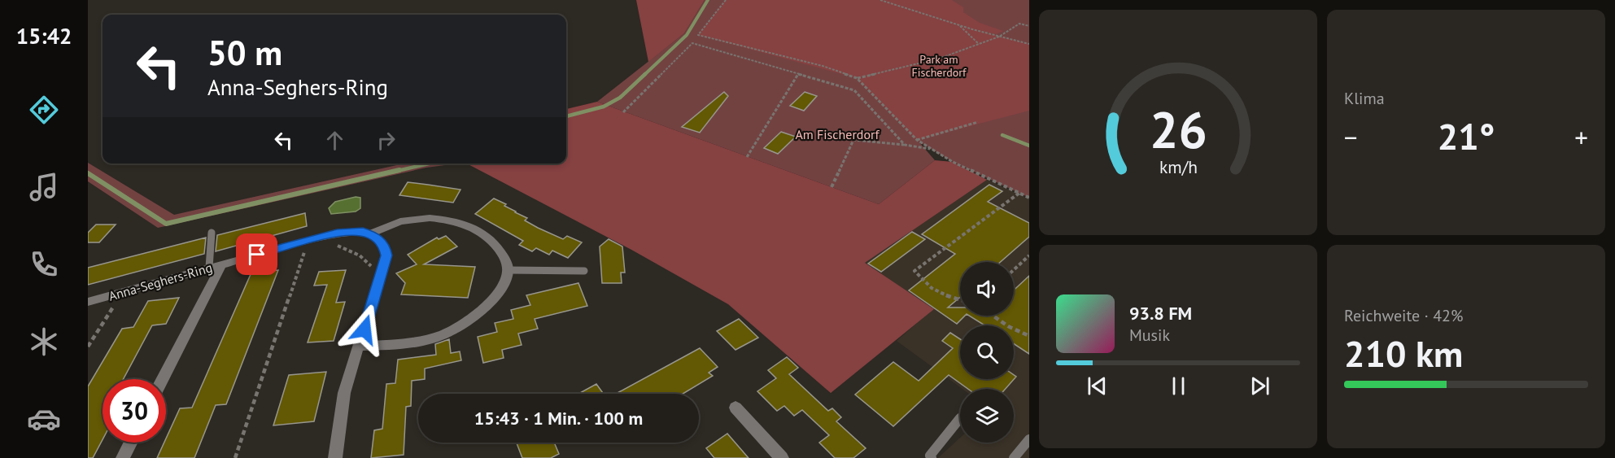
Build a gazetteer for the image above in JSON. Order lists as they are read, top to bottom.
{
  "streets": {
    "street": ["Anna-Seghers-Ring"]
  },
  "parks": ["Park am Fischerdorf", "Am Fischerdorf"],
  "page": {
    "tabs": "15:42",
    "tile": [
      "Klima",
      ["Reichweite · 42%", "210 km"]
    ],
    "turn": ["50 m", "Anna-Seghers-Ring"],
    "heat": ["−", "21°", "+"],
    "song": ["93.8 FM", "Musik"],
    "limit": "30",
    "trip": "15:43 · 1 Min. · 100 m",
    "gauge": ["26", "km/h"]
  }
}
